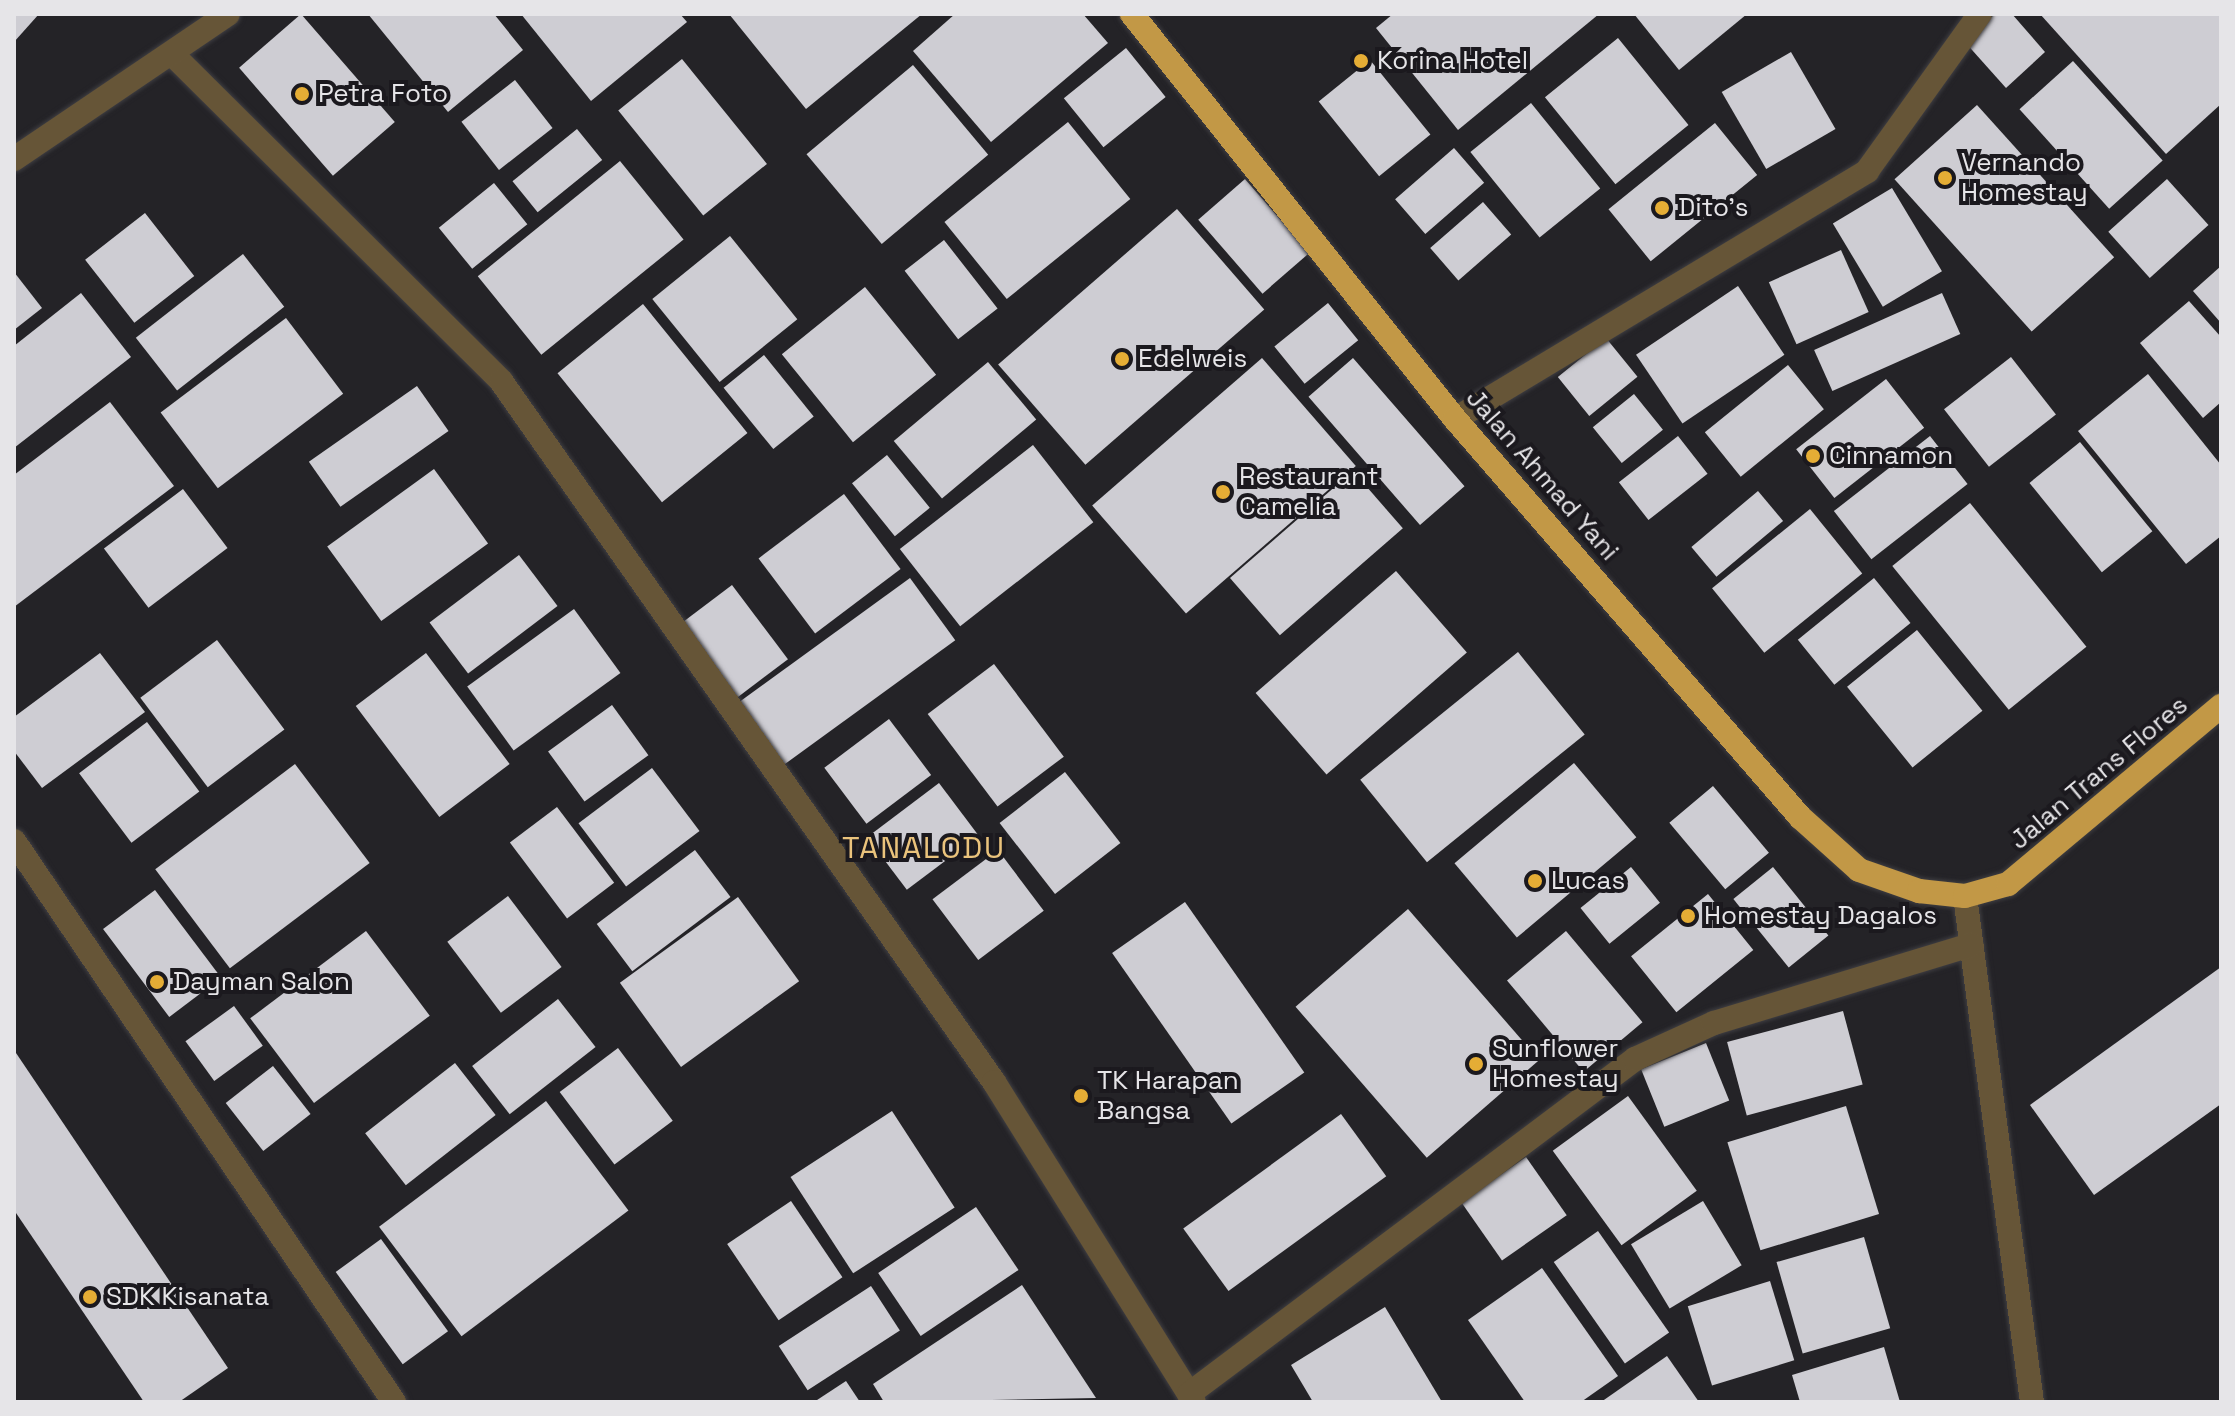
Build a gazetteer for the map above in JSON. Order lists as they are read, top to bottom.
{
  "streets": {
    "highway": ["Jalan Ahmad Yani", "Jalan Trans Flores"]
  },
  "crossings": [
    ["Jalan Ahmad Yani", "Jalan Trans Flores"]
  ],
  "districts": ["TANALODU"],
  "places": [
    "Korina Hotel",
    "Petra Foto",
    "Vernando Homestay",
    "Dito's",
    "Edelweis",
    "Cinnamon",
    "Restaurant Camelia",
    "Lucas",
    "Homestay Dagalos",
    "Dayman Salon",
    "Sunflower Homestay",
    "TK Harapan Bangsa",
    "SDK Kisanata"
  ]
}
